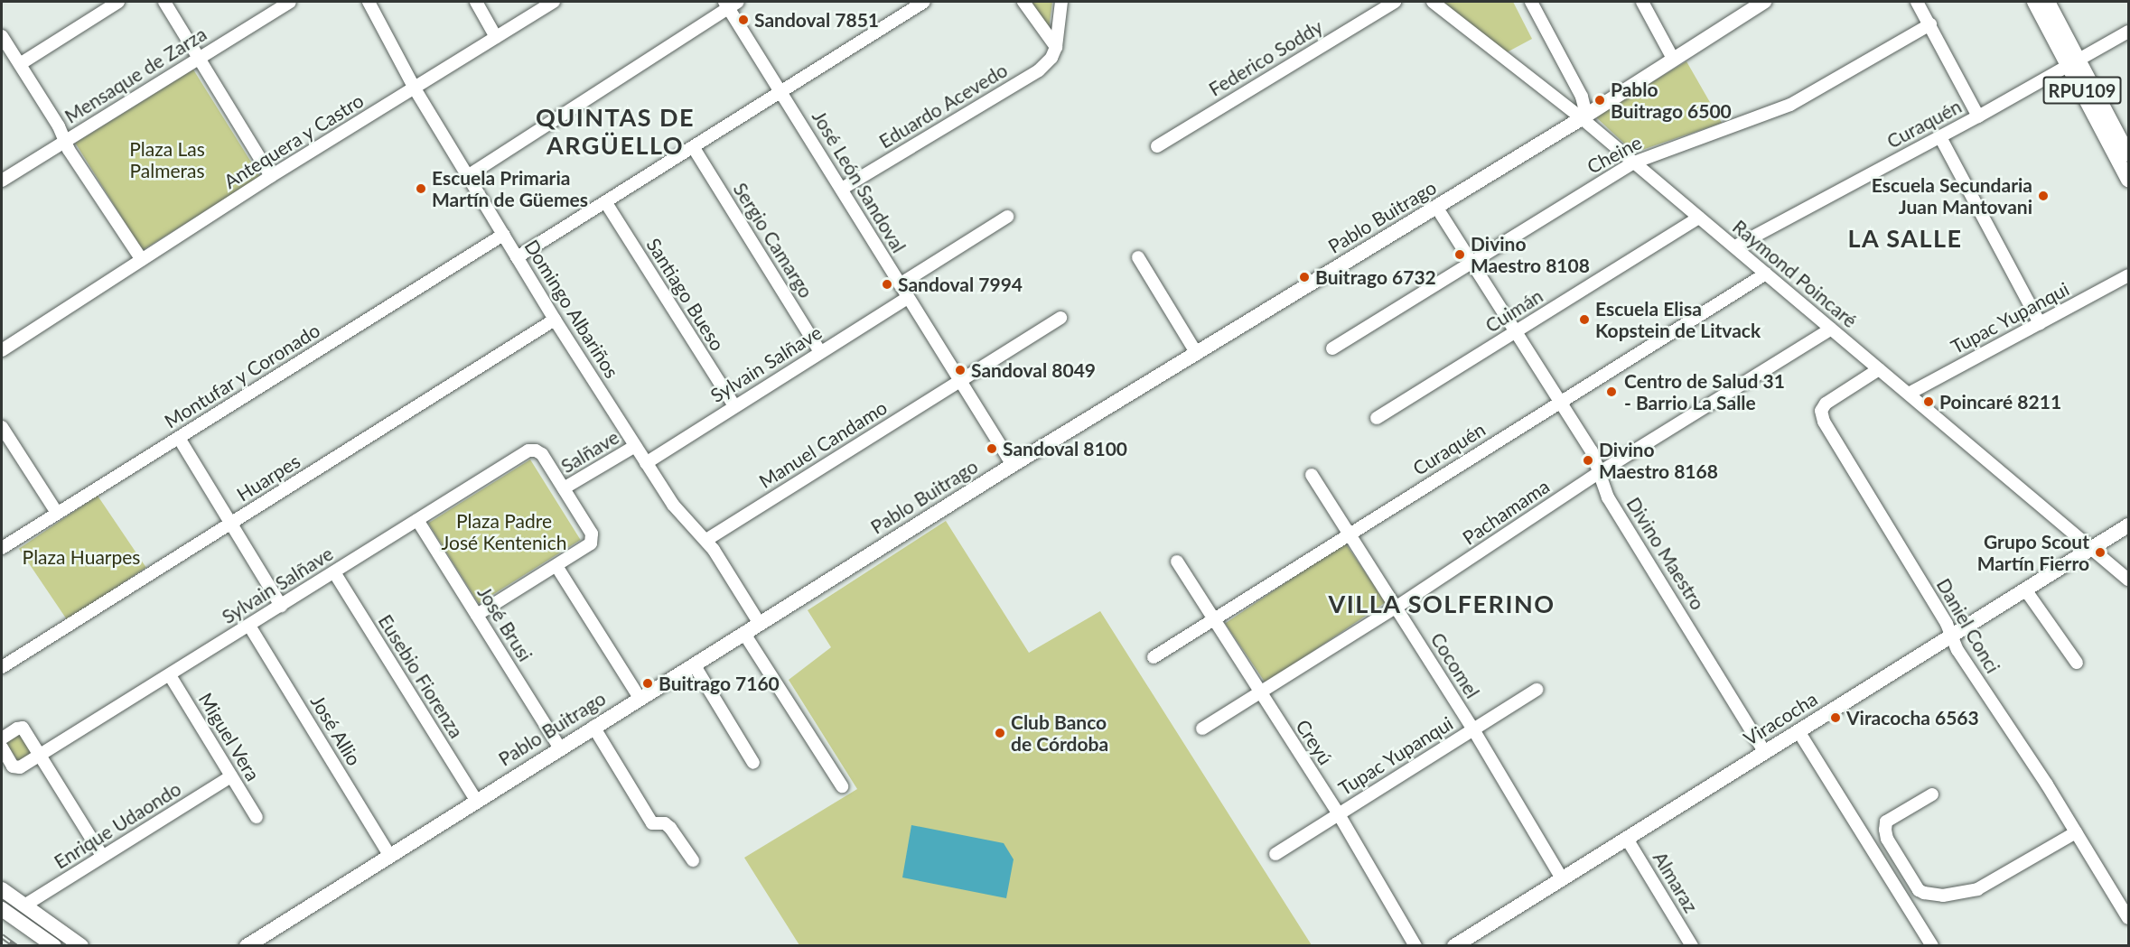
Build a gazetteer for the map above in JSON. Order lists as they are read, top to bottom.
{
  "streets": {
    "main road": ["RPU109", "Pablo Buitrago", "Viracocha"],
    "street": [
      "Federico Soddy",
      "Mensaque de Zarza",
      "Eduardo Acevedo",
      "Curaquén",
      "Antequera y Castro",
      "Cheine",
      "José León Sandoval",
      "Sergio Camargo",
      "Raymond Poincaré",
      "Santiago Bueso",
      "Domingo Albariños",
      "Cuimán",
      "Tupac Yupanqui",
      "Sylvain Salñave",
      "Montufar y Coronado",
      "Manuel Candamo",
      "Salñave",
      "Huarpes",
      "Pachamama",
      "Divino Maestro",
      "José Brusi",
      "Daniel Conci",
      "Cocomel",
      "Eusebio Fiorenza",
      "José Allio",
      "Miguel Vera",
      "Creyú",
      "Enrique Udaondo",
      "Almaraz"
    ]
  },
  "crossings": [
    ["RPU109", "Curaquén"],
    ["Eduardo Acevedo", "José León Sandoval"],
    ["Curaquén", "Raymond Poincaré"],
    ["Curaquén", "Divino Maestro"],
    ["Curaquén", "Cocomel"],
    ["Curaquén", "Creyú"],
    ["Antequera y Castro", "Domingo Albariños"],
    ["Cheine", "Raymond Poincaré"],
    ["Cheine", "Divino Maestro"],
    ["José León Sandoval", "Pablo Buitrago"],
    ["José León Sandoval", "Sylvain Salñave"],
    ["José León Sandoval", "Manuel Candamo"],
    ["Pablo Buitrago", "Raymond Poincaré"],
    ["Pablo Buitrago", "Domingo Albariños"],
    ["Pablo Buitrago", "Divino Maestro"],
    ["Pablo Buitrago", "José Brusi"],
    ["Pablo Buitrago", "Eusebio Fiorenza"],
    ["Pablo Buitrago", "José Allio"],
    ["Sergio Camargo", "Sylvain Salñave"],
    ["Raymond Poincaré", "Cuimán"],
    ["Raymond Poincaré", "Tupac Yupanqui"],
    ["Raymond Poincaré", "Pachamama"],
    ["Raymond Poincaré", "Daniel Conci"],
    ["Raymond Poincaré", "Viracocha"],
    ["Santiago Bueso", "Sylvain Salñave"],
    ["Domingo Albariños", "Sylvain Salñave"],
    ["Domingo Albariños", "Montufar y Coronado"],
    ["Domingo Albariños", "Manuel Candamo"],
    ["Domingo Albariños", "Salñave"],
    ["Domingo Albariños", "Huarpes"],
    ["Cuimán", "Divino Maestro"],
    ["Tupac Yupanqui", "Cocomel"],
    ["Tupac Yupanqui", "Creyú"],
    ["Sylvain Salñave", "Salñave"],
    ["Sylvain Salñave", "José Brusi"],
    ["Sylvain Salñave", "Eusebio Fiorenza"],
    ["Sylvain Salñave", "José Allio"],
    ["Sylvain Salñave", "Miguel Vera"],
    ["Pachamama", "Divino Maestro"],
    ["Pachamama", "Cocomel"],
    ["Pachamama", "Creyú"],
    ["Divino Maestro", "Viracocha"],
    ["Daniel Conci", "Viracocha"],
    ["Cocomel", "Viracocha"],
    ["Viracocha", "Almaraz"],
    ["Miguel Vera", "Enrique Udaondo"]
  ],
  "districts": ["QUINTAS DE ARGÜELLO", "LA SALLE", "VILLA SOLFERINO"],
  "parks": ["Plaza Las Palmeras", "Plaza Padre José Kentenich", "Plaza Huarpes"],
  "places": [
    "Sandoval 7851",
    "Pablo Buitrago 6500",
    "Escuela Primaria Martín de Güemes",
    "Escuela Secundaria Juan Mantovani",
    "Divino Maestro 8108",
    "Buitrago 6732",
    "Sandoval 7994",
    "Escuela Elisa Kopstein de Litvack",
    "Sandoval 8049",
    "Centro de Salud 31 - Barrio La Salle",
    "Poincaré 8211",
    "Sandoval 8100",
    "Divino Maestro 8168",
    "Grupo Scout Martín Fierro",
    "Buitrago 7160",
    "Viracocha 6563",
    "Club Banco de Córdoba"
  ]
}
